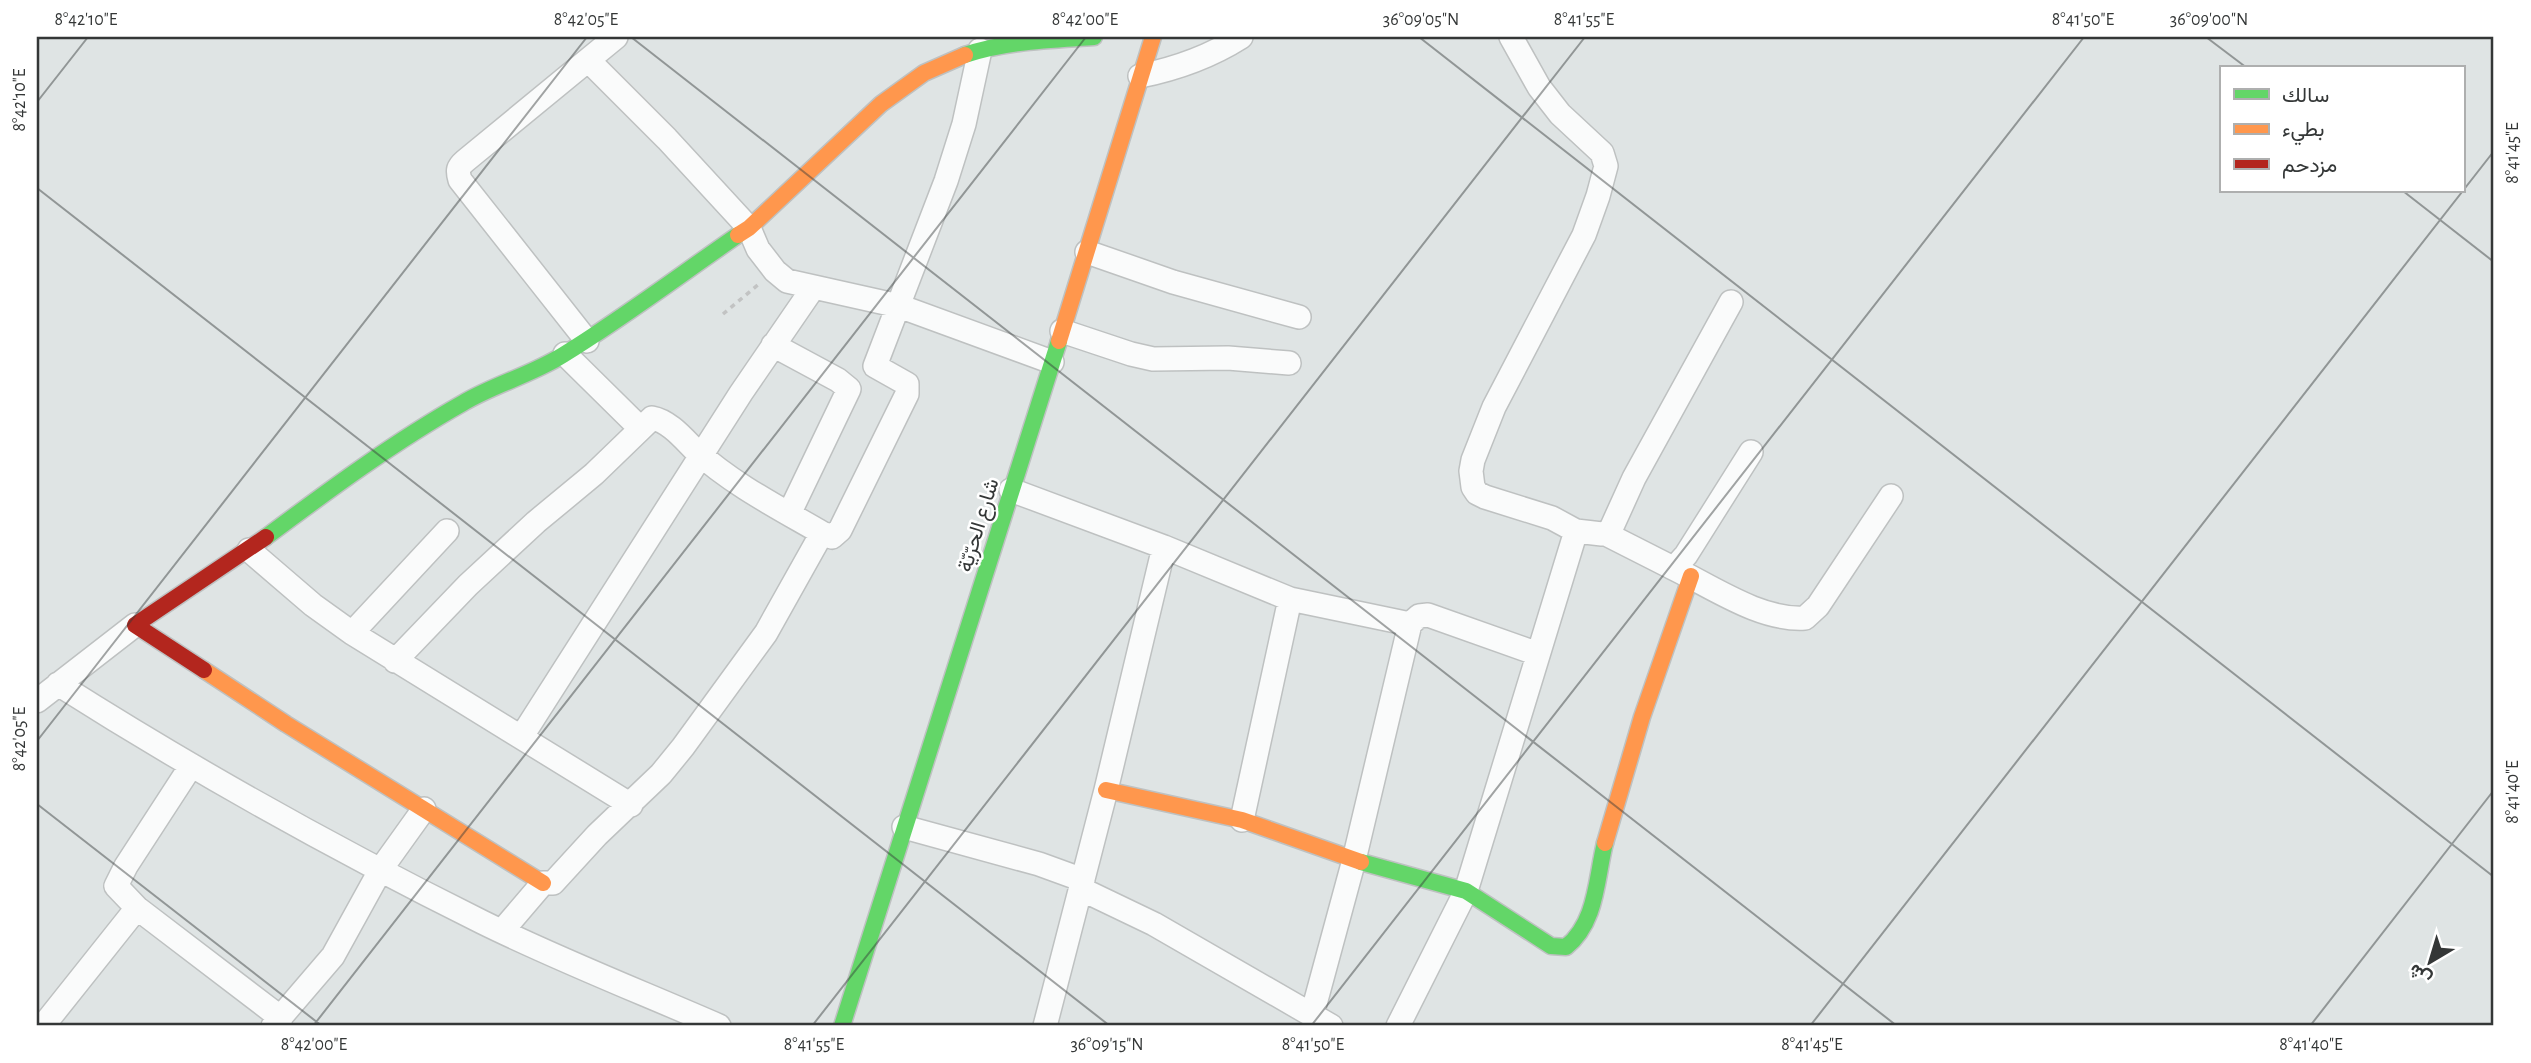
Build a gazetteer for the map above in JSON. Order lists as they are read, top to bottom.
{
  "streets": {
    "street": ["شارع الحرّيّة"]
  },
  "legend": ["سالك", "بطيء", "مزدحم"],
  "north": "bottom left",
  "coordinates": [
    "8°42'10\"E",
    "8°42'05\"E",
    "8°42'00\"E",
    "36°09'05\"N",
    "8°41'55\"E",
    "8°41'50\"E",
    "36°09'00\"N",
    "8°41'45\"E",
    "8°41'40\"E",
    "36°09'15\"N"
  ]
}
